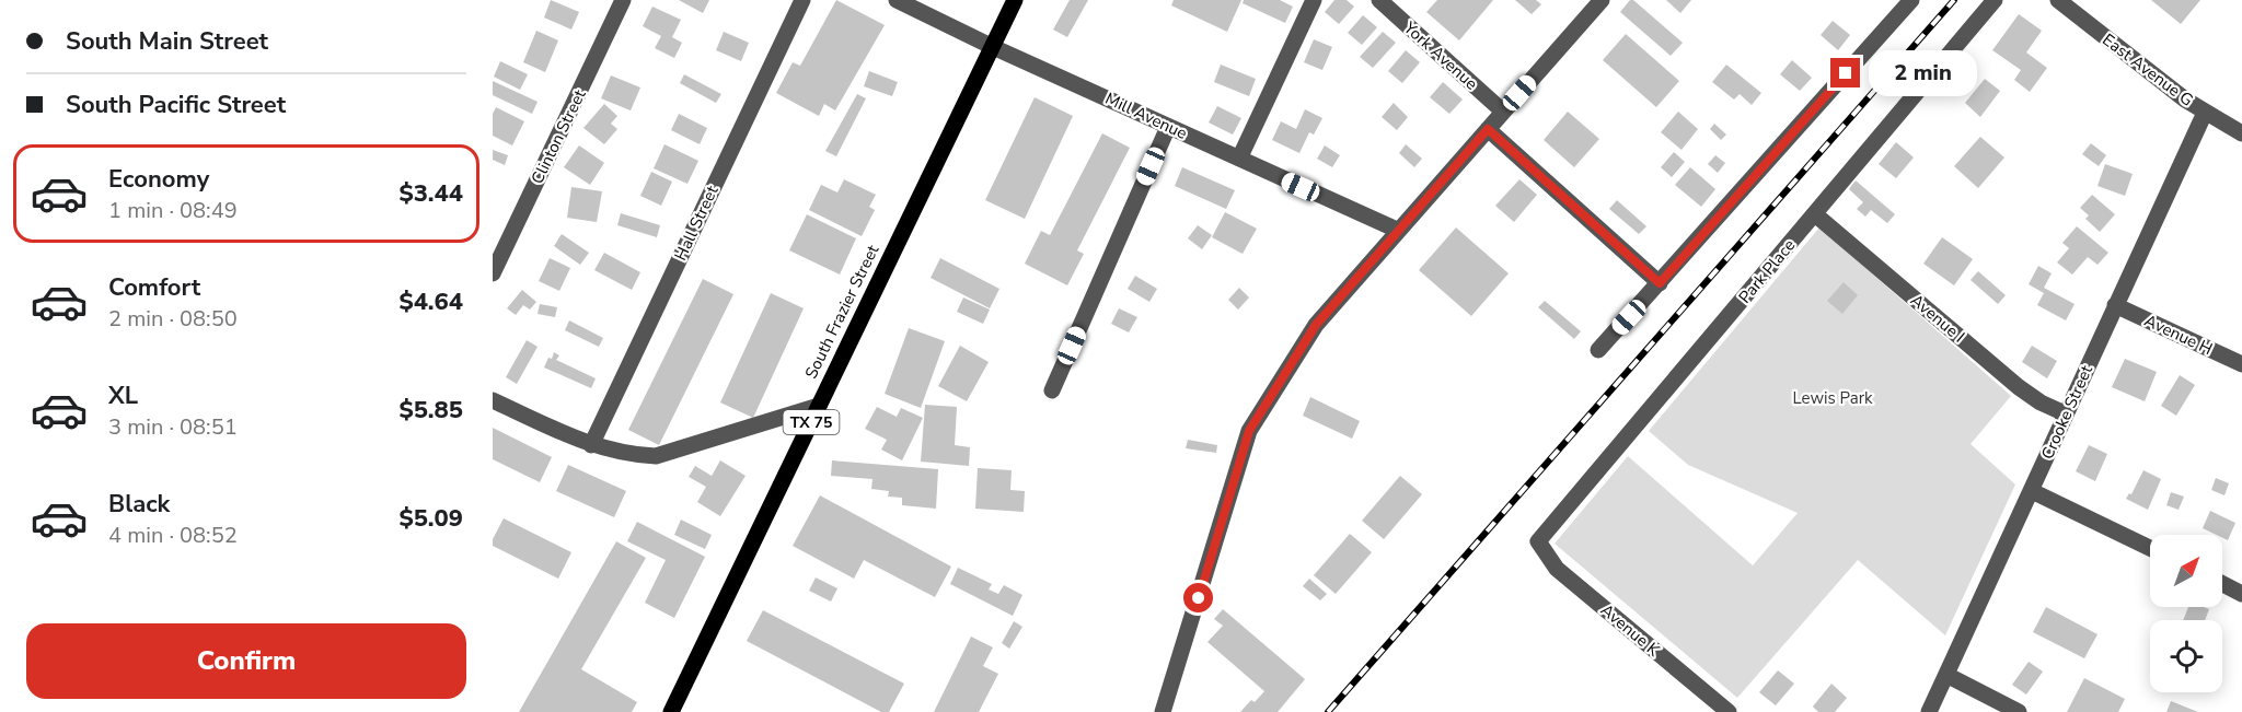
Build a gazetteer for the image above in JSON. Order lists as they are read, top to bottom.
{
  "streets": {
    "main road": ["South Frazier Street", "TX 75"],
    "street": [
      "York Avenue",
      "East Avenue G",
      "Mill Avenue",
      "Clinton Street",
      "Hall Street",
      "Park Place",
      "Avenue I",
      "Avenue H",
      "Crooke Street",
      "Avenue K"
    ]
  },
  "crossings": [
    ["East Avenue G", "Crooke Street"],
    ["Mill Avenue", "South Frazier Street"],
    ["Park Place", "Avenue I"],
    ["Park Place", "Avenue K"],
    ["Avenue I", "Crooke Street"],
    ["Avenue H", "Crooke Street"]
  ],
  "parks": ["Lewis Park"],
  "north": "top right",
  "page": {
    "banner": ["South Main Street", "South Pacific Street"],
    "bubble": "2 min",
    "list": [
      {
        "name": "Economy",
        "note": "1 min · 08:49",
        "value": "$3.44"
      },
      {
        "name": "Comfort",
        "note": "2 min · 08:50",
        "value": "$4.64"
      },
      {
        "name": "XL",
        "note": "3 min · 08:51",
        "value": "$5.85"
      },
      {
        "name": "Black",
        "note": "4 min · 08:52",
        "value": "$5.09"
      }
    ],
    "buttons": "Confirm"
  }
}
